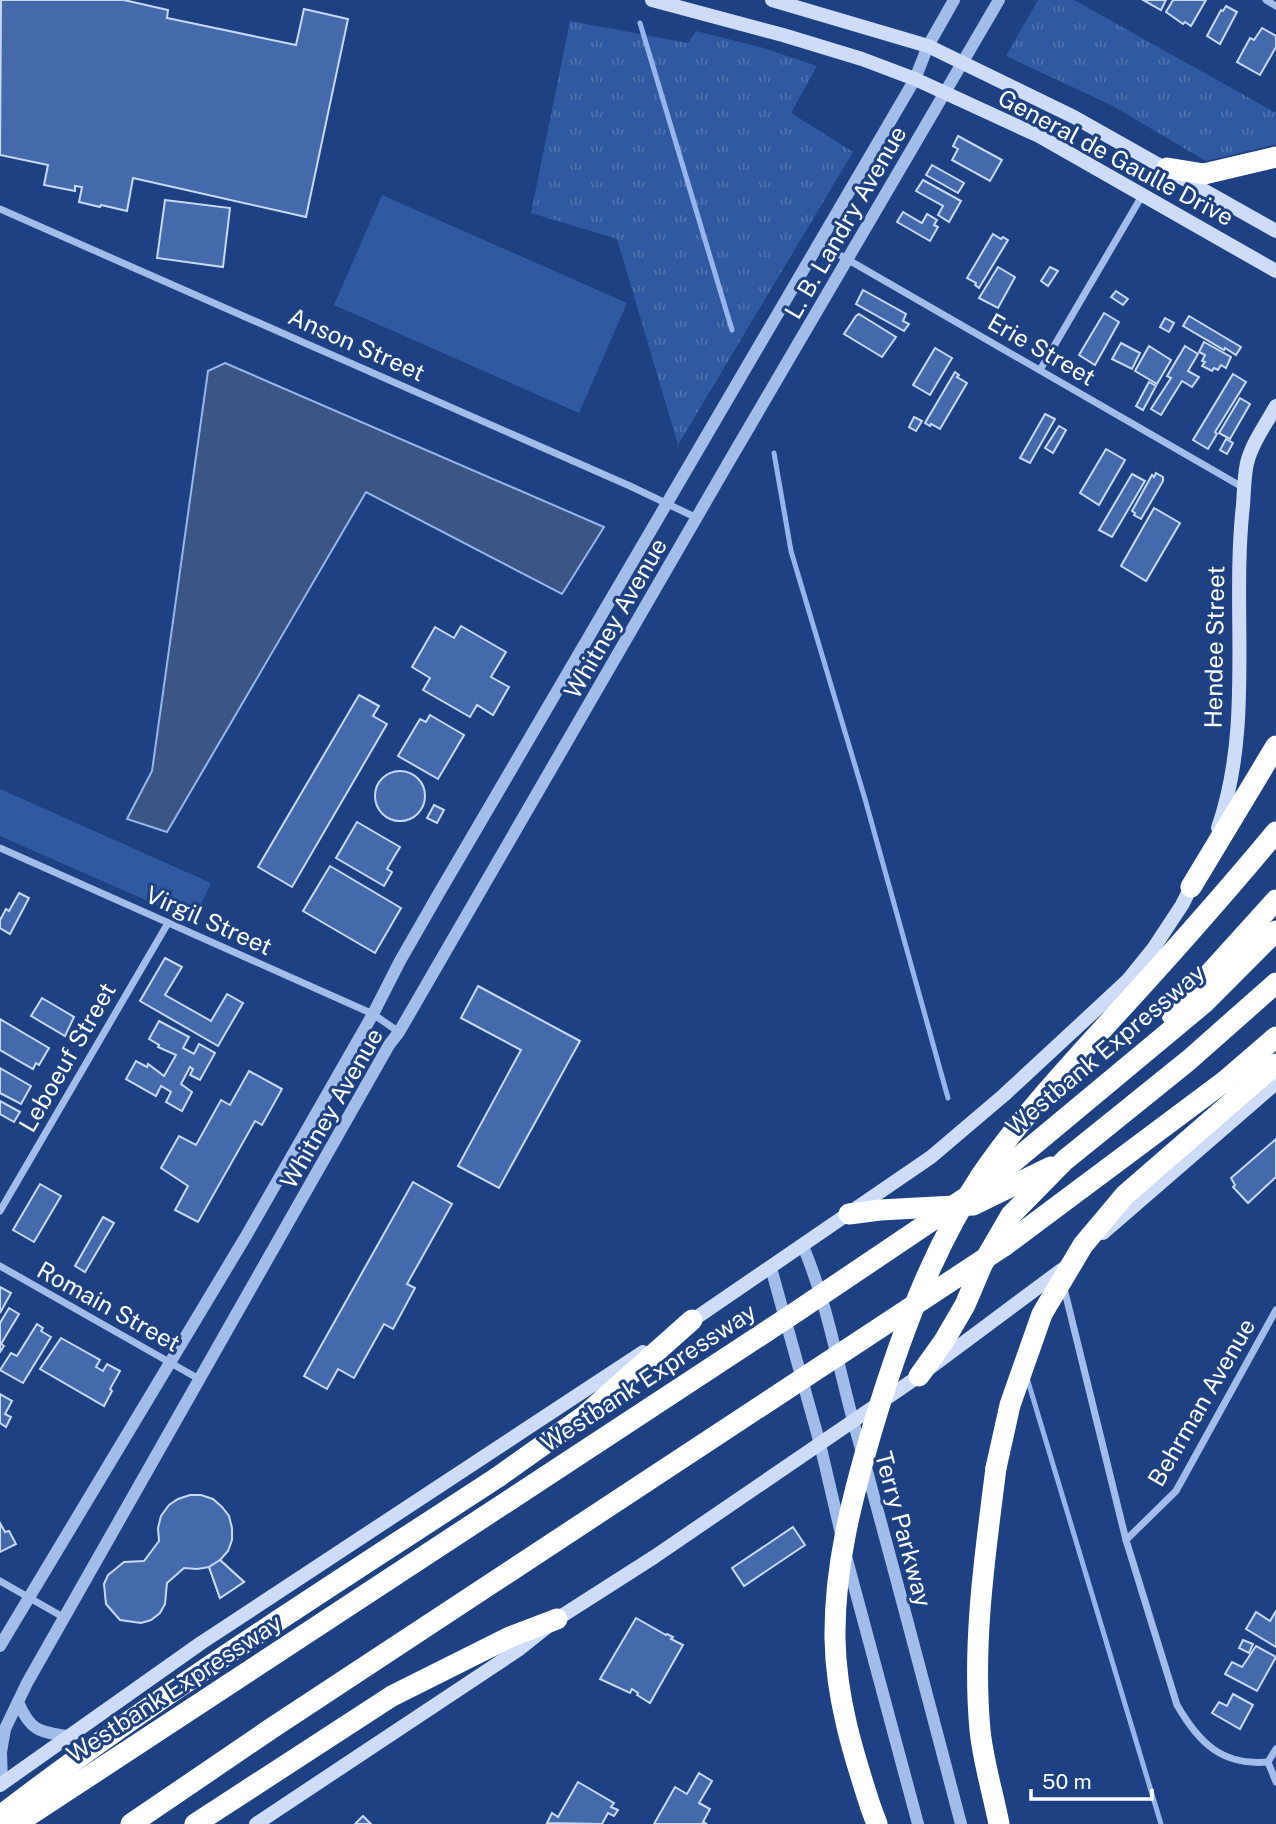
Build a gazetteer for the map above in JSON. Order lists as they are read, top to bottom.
{
  "streets": {
    "highway": ["Westbank Expressway"],
    "main road": ["General de Gaulle Drive", "Hendee Street"],
    "street": [
      "L. B. Landry Avenue",
      "Anson Street",
      "Erie Street",
      "Whitney Avenue",
      "Virgil Street",
      "Leboeuf Street",
      "Romain Street",
      "Behrman Avenue",
      "Terry Parkway"
    ]
  },
  "crossings": [
    ["General de Gaulle Drive", "L. B. Landry Avenue"],
    ["L. B. Landry Avenue", "Erie Street"],
    ["L. B. Landry Avenue", "Whitney Avenue"],
    ["Anson Street", "Whitney Avenue"],
    ["Erie Street", "Hendee Street"],
    ["Whitney Avenue", "Virgil Street"],
    ["Whitney Avenue", "Westbank Expressway"],
    ["Whitney Avenue", "Romain Street"],
    ["Hendee Street", "Westbank Expressway"],
    ["Virgil Street", "Leboeuf Street"],
    ["Westbank Expressway", "Terry Parkway"]
  ],
  "scale_bar": "50 m"
}
